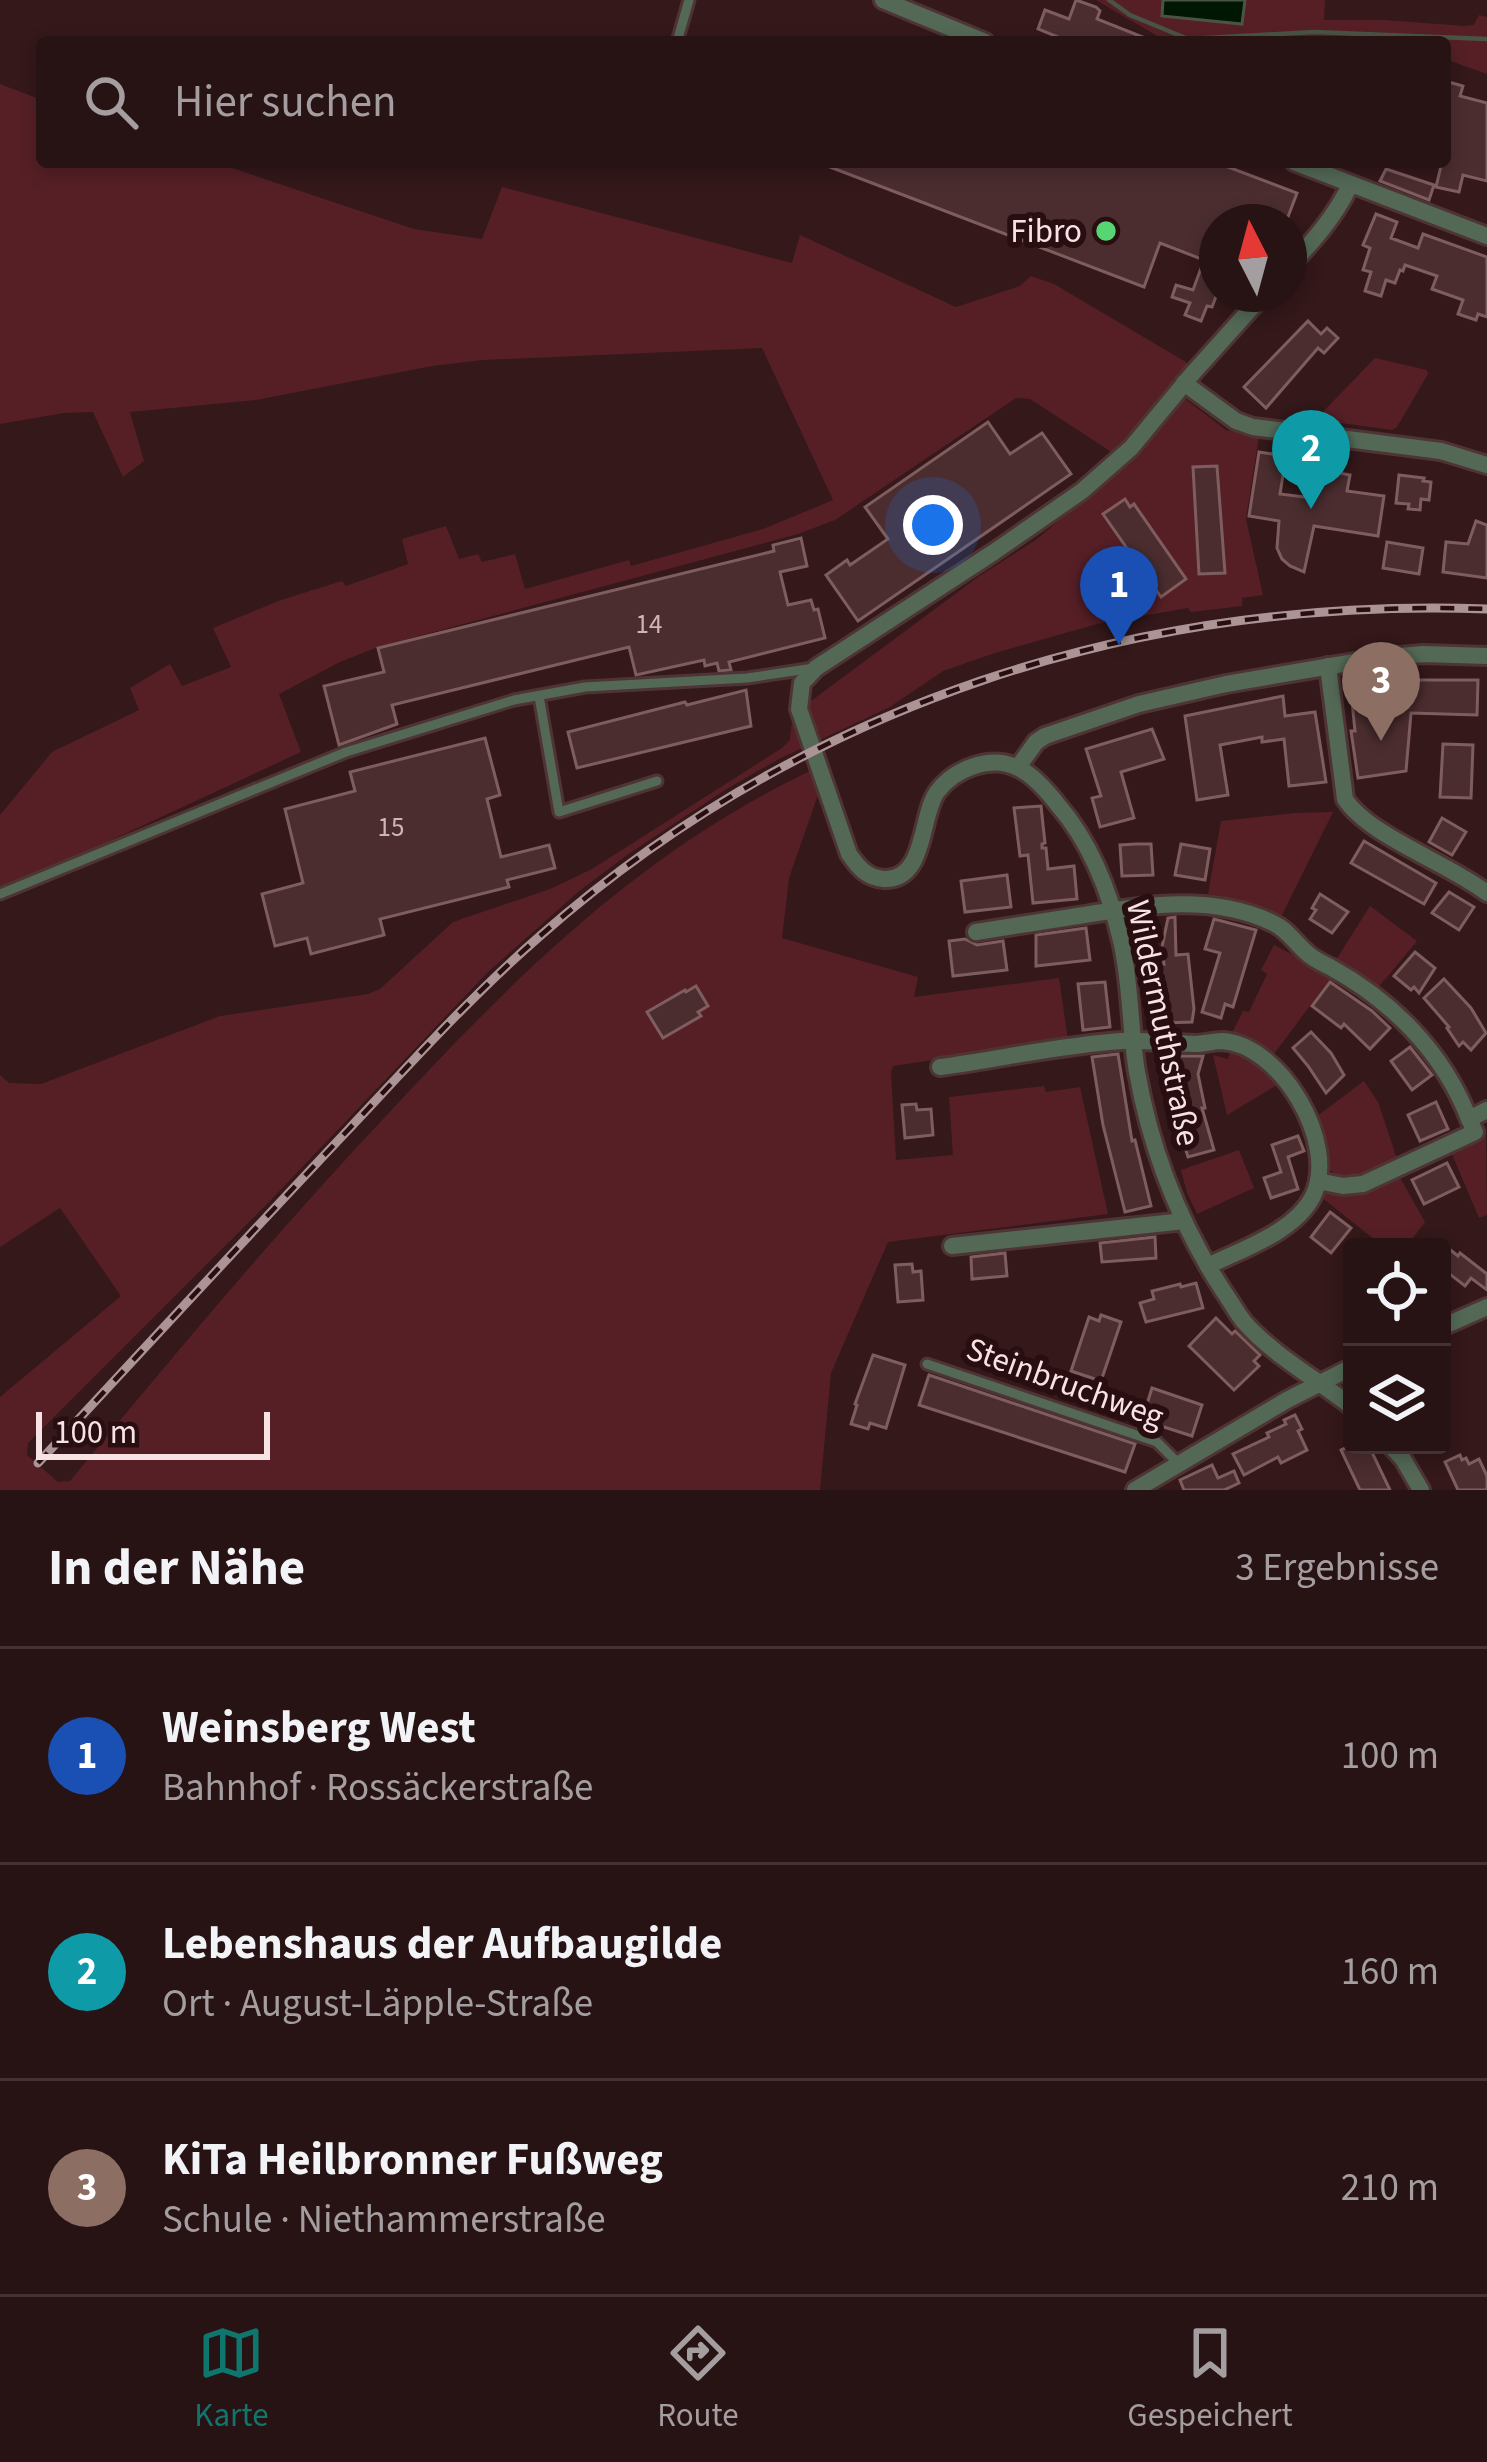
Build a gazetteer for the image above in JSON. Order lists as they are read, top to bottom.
{
  "streets": {
    "street": ["Wildermuthstraße", "Steinbruchweg"]
  },
  "crossings": [
    ["Wildermuthstraße", "Steinbruchweg"]
  ],
  "places": ["Fibro"],
  "house_numbers": ["14", "15"],
  "scale_bar": "100 m",
  "north": "top",
  "page": {
    "search": "Hier suchen",
    "pins": ["2", "1", "3"],
    "scale": "100 m",
    "heading": ["In der Nähe", "3 Ergebnisse"],
    "list": [
      {
        "mark": "1",
        "name": "Weinsberg West",
        "note": "Bahnhof · Rossäckerstraße",
        "value": "100 m"
      },
      {
        "mark": "2",
        "name": "Lebenshaus der Aufbaugilde",
        "note": "Ort · August-Läpple-Straße",
        "value": "160 m"
      },
      {
        "mark": "3",
        "name": "KiTa Heilbronner Fußweg",
        "note": "Schule · Niethammerstraße",
        "value": "210 m"
      }
    ],
    "nav": ["Karte", "Route", "Gespeichert"]
  }
}
